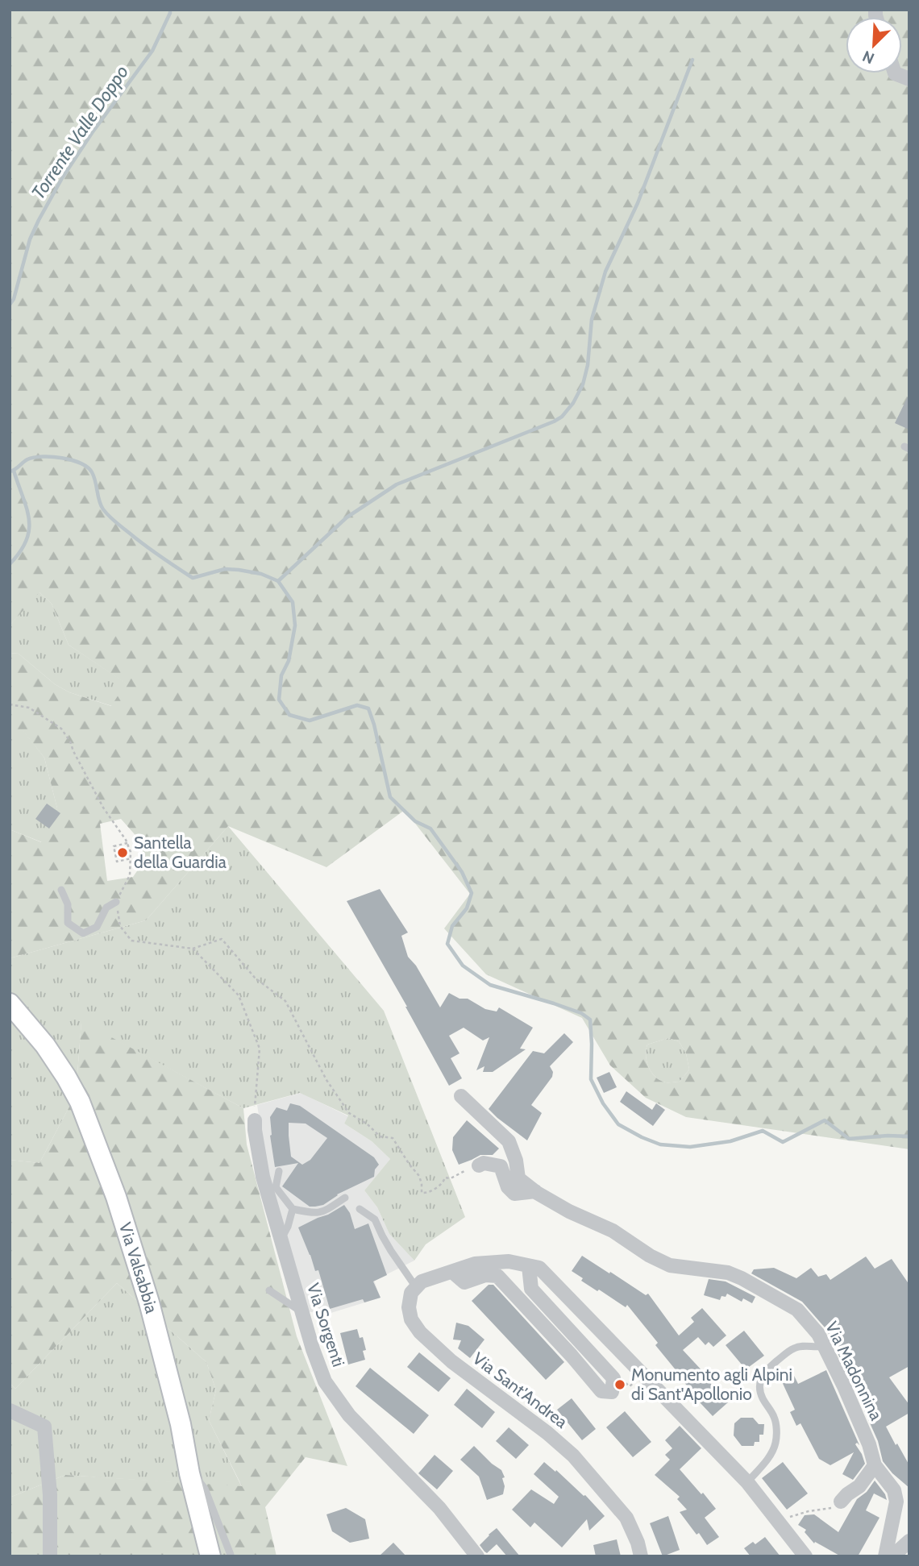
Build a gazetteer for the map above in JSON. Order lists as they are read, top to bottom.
{
  "streets": {
    "main road": ["Via Valsabbia"],
    "street": ["Via Sorgenti", "Via Madonnina", "Via Sant'Andrea"]
  },
  "water": ["Torrente Valle Doppo"],
  "places": ["Santella della Guardia", "Monumento agli Alpini di Sant'Apollonio"],
  "north": "bottom left"
}
